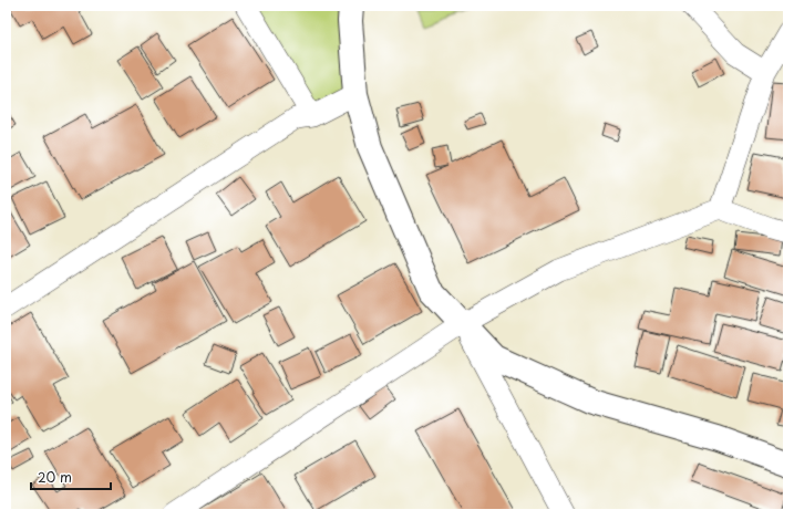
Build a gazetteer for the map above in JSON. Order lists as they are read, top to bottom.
{
  "scale_bar": "20 m"
}
